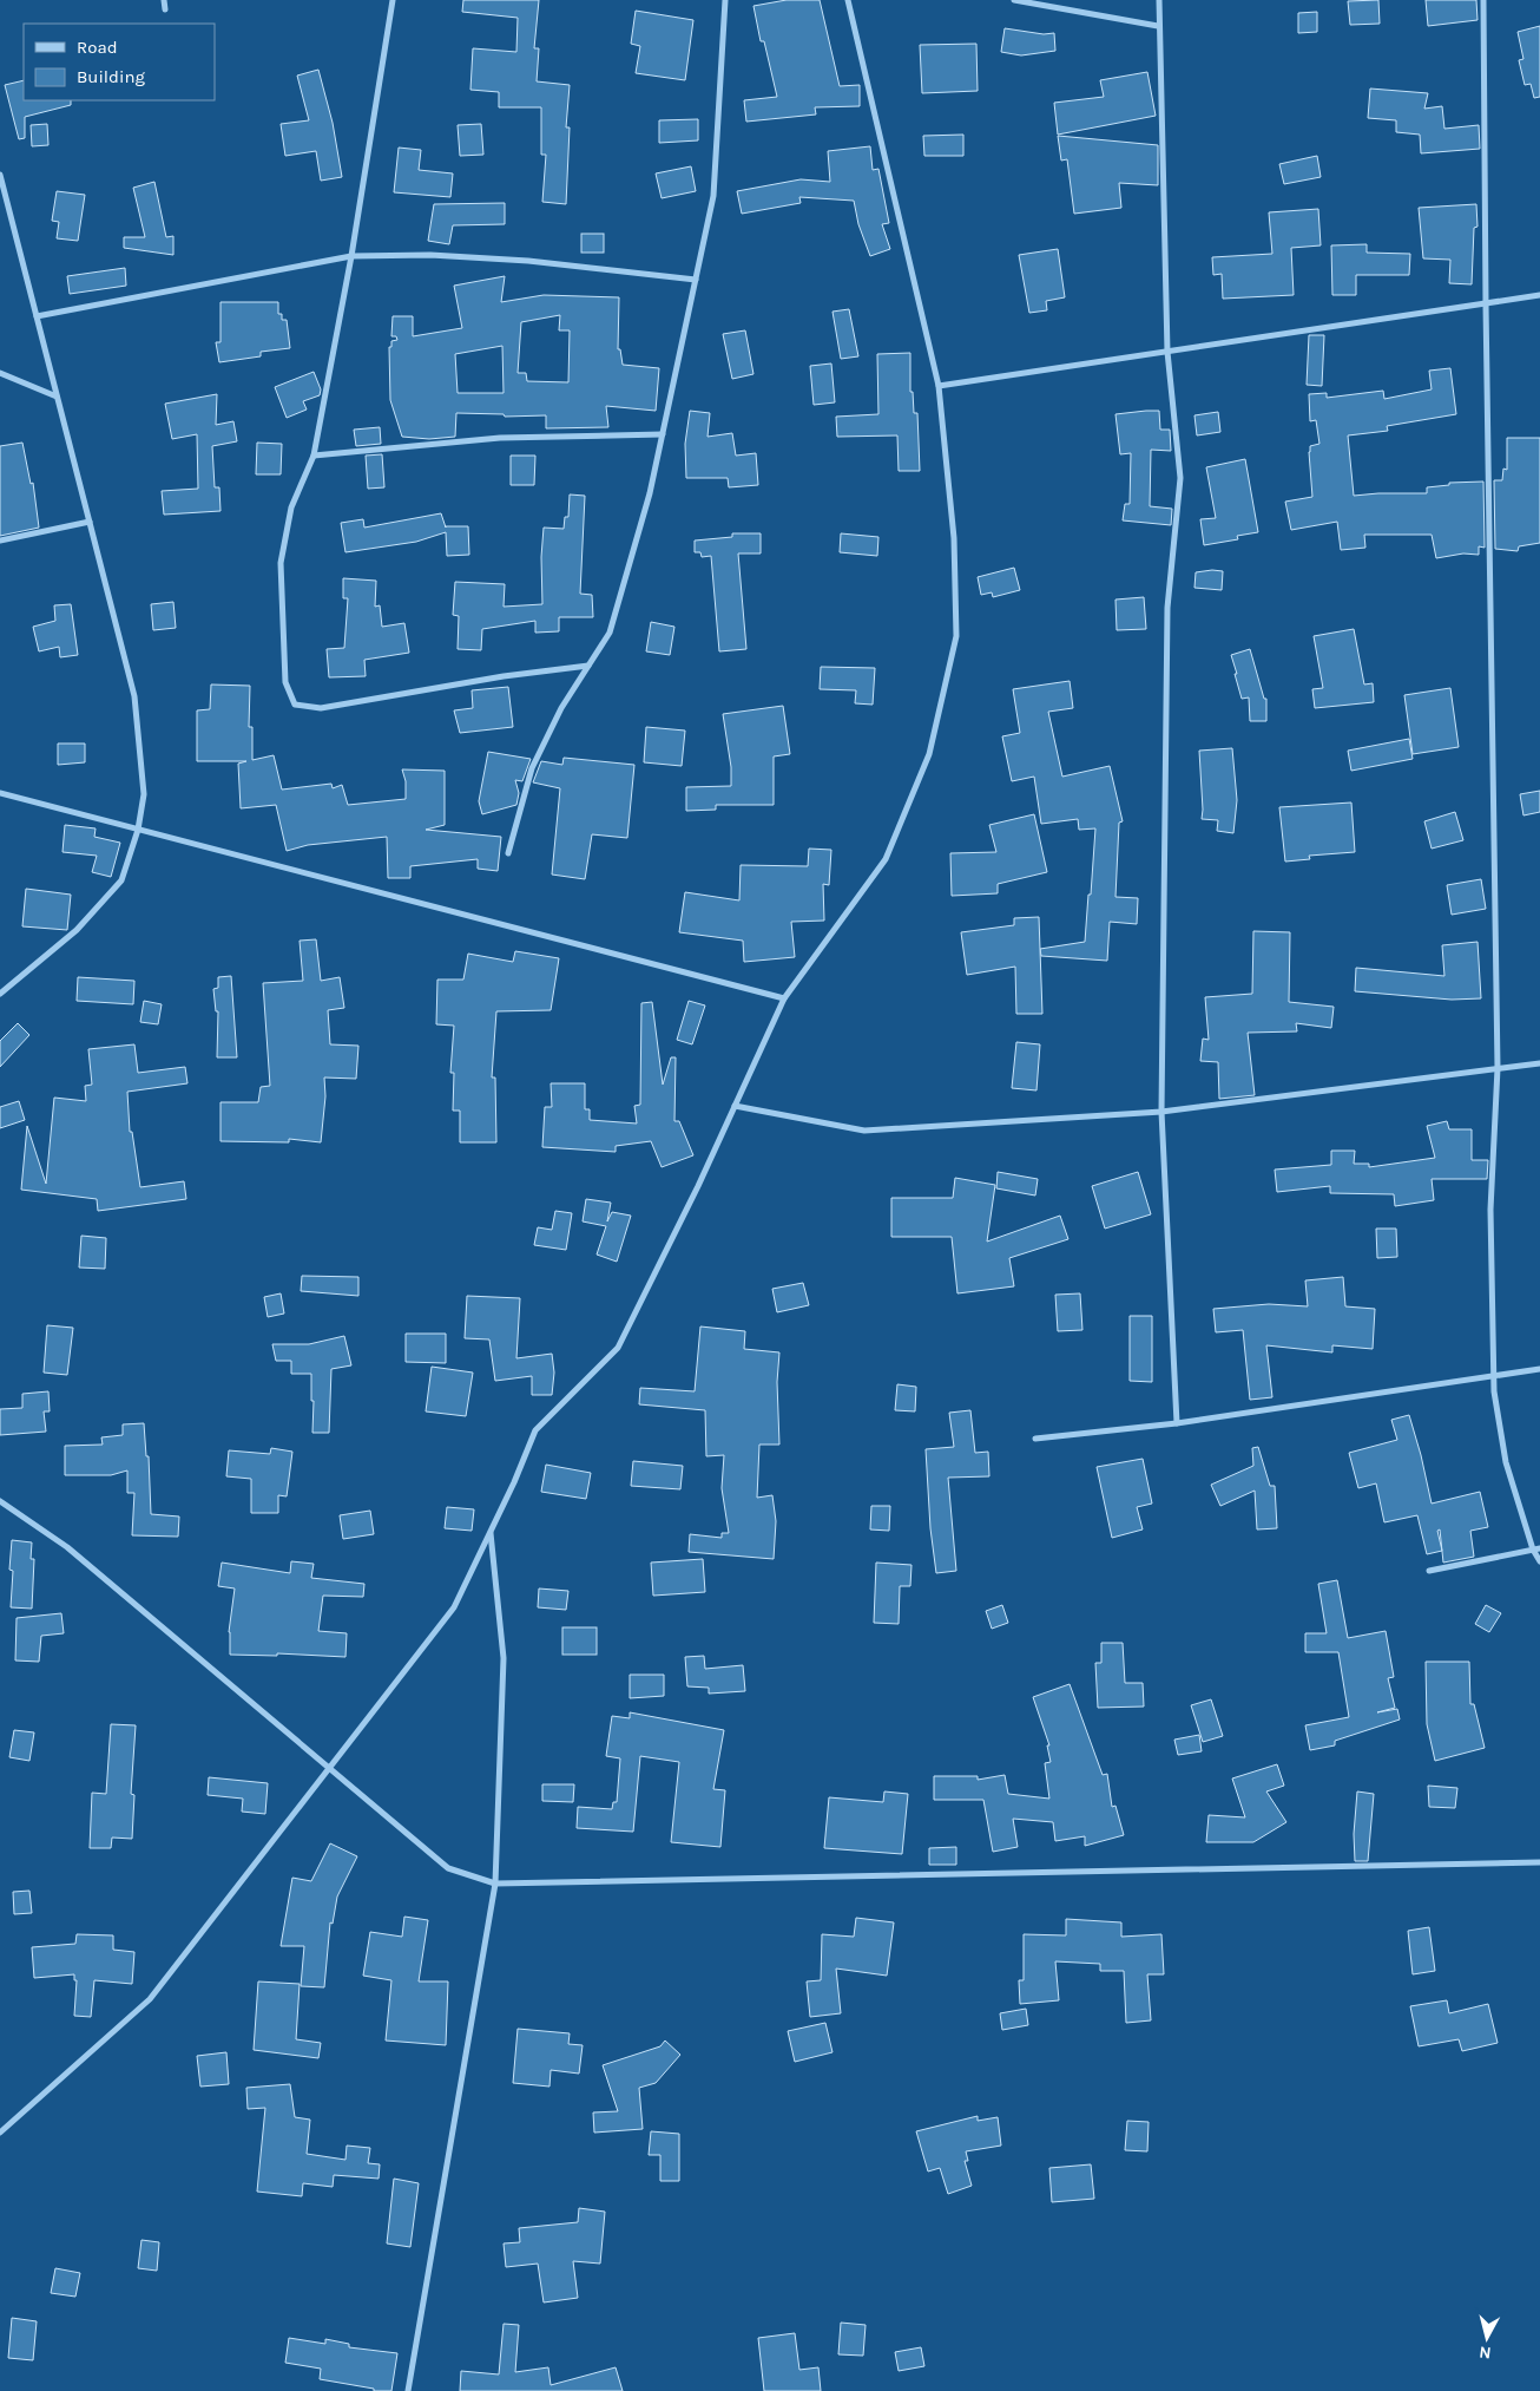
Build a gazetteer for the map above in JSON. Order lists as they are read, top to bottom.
{
  "legend": ["Road", "Building"],
  "north": "bottom"
}
